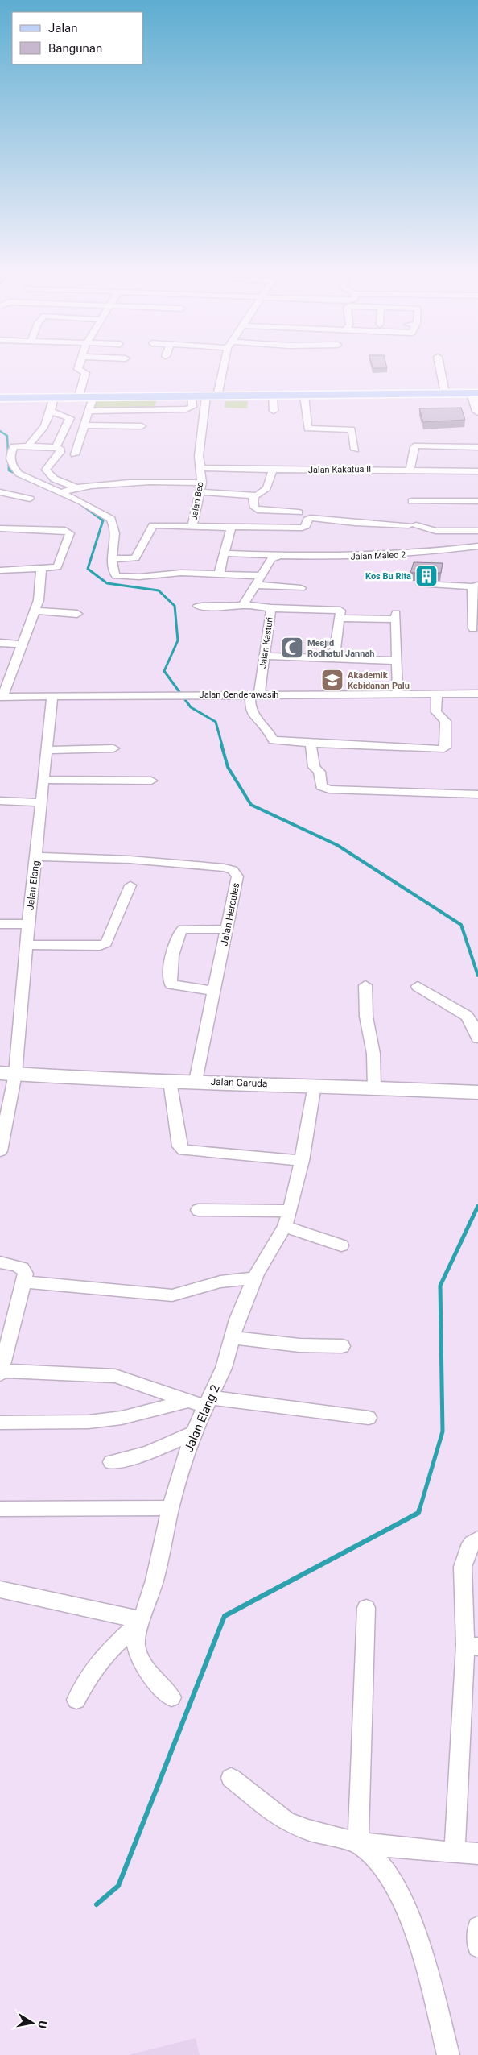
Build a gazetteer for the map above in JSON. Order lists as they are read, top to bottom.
{
  "streets": {
    "street": [
      "Jalan Kakatua II",
      "Jalan Beo",
      "Jalan Maleo 2",
      "Jalan Kasturi",
      "Jalan Cenderawasih",
      "Jalan Elang",
      "Jalan Hercules",
      "Jalan Garuda",
      "Jalan Elang 2"
    ]
  },
  "crossings": [
    ["Jalan Kakatua II", "Jalan Beo"],
    ["Jalan Kasturi", "Jalan Cenderawasih"],
    ["Jalan Cenderawasih", "Jalan Elang"],
    ["Jalan Elang", "Jalan Hercules"],
    ["Jalan Elang", "Jalan Garuda"],
    ["Jalan Hercules", "Jalan Garuda"],
    ["Jalan Garuda", "Jalan Elang 2"]
  ],
  "places": {
    "building": ["Kos Bu Rita"],
    "mosque": ["Mesjid Rodhatul Jannah"],
    "school or university": ["Akademik Kebidanan Palu"]
  },
  "legend": ["Jalan", "Bangunan"],
  "north": "right"
}
